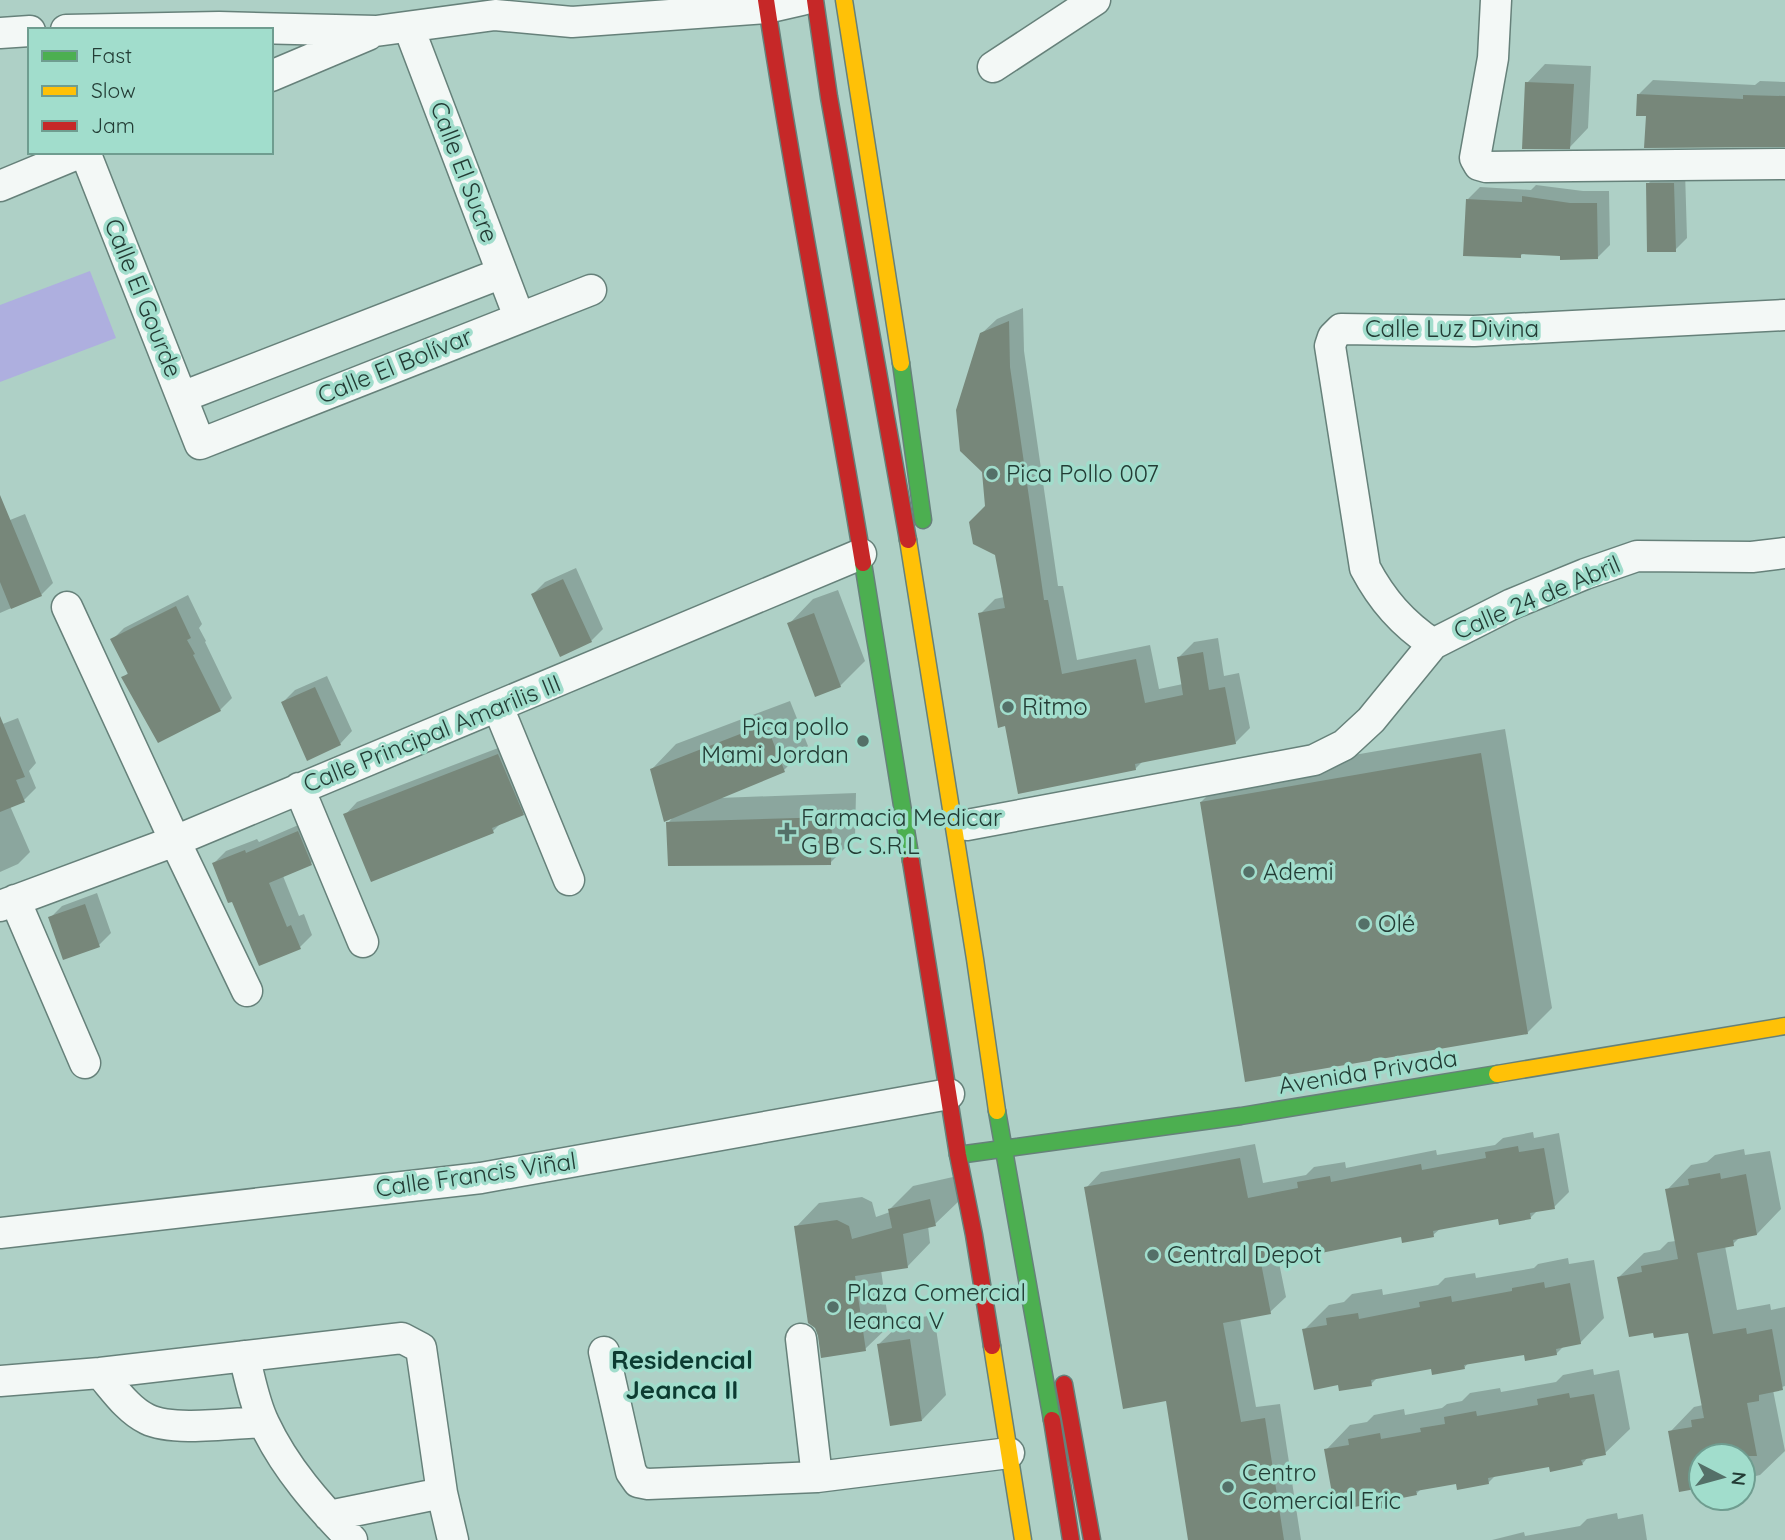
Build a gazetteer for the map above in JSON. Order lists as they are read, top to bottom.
{
  "streets": {
    "main road": ["Avenida Privada"],
    "street": [
      "Calle El Sucre",
      "Calle El Gourde",
      "Calle Luz Divina",
      "Calle El Bolívar",
      "Calle 24 de Abril",
      "Calle Principal Amarilis III",
      "Calle Francis Viñal"
    ]
  },
  "crossings": [
    ["Calle El Sucre", "Calle El Bolívar"],
    ["Calle El Gourde", "Calle El Bolívar"],
    ["Calle Luz Divina", "Calle 24 de Abril"]
  ],
  "districts": ["Residencial Jeanca II"],
  "places": {
    "other": [
      "Pica Pollo 007",
      "Ritmo",
      "Pica pollo Mami Jordan",
      "Ademi",
      "Olé",
      "Central Depot",
      "Plaza Comercial Ieanca V",
      "Centro Comercial Eric"
    ],
    "health": ["Farmacia Medicar G B C S.R.L"]
  },
  "legend": ["Fast", "Slow", "Jam"],
  "north": "right"
}
